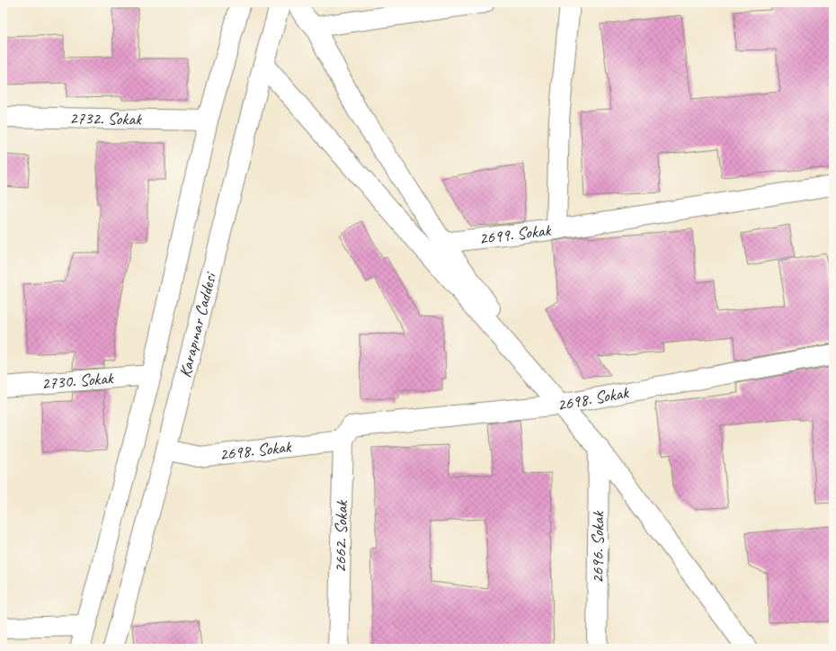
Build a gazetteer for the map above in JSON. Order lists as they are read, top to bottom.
{
  "streets": {
    "street": [
      "2732. Sokak",
      "2699. Sokak",
      "Karapınar Caddesi",
      "2730. Sokak",
      "2698. Sokak",
      "2662. Sokak",
      "2696. Sokak"
    ]
  },
  "crossings": [
    ["2732. Sokak", "Karapınar Caddesi"],
    ["Karapınar Caddesi", "2730. Sokak"],
    ["Karapınar Caddesi", "2698. Sokak"],
    ["2698. Sokak", "2662. Sokak"]
  ]
}
